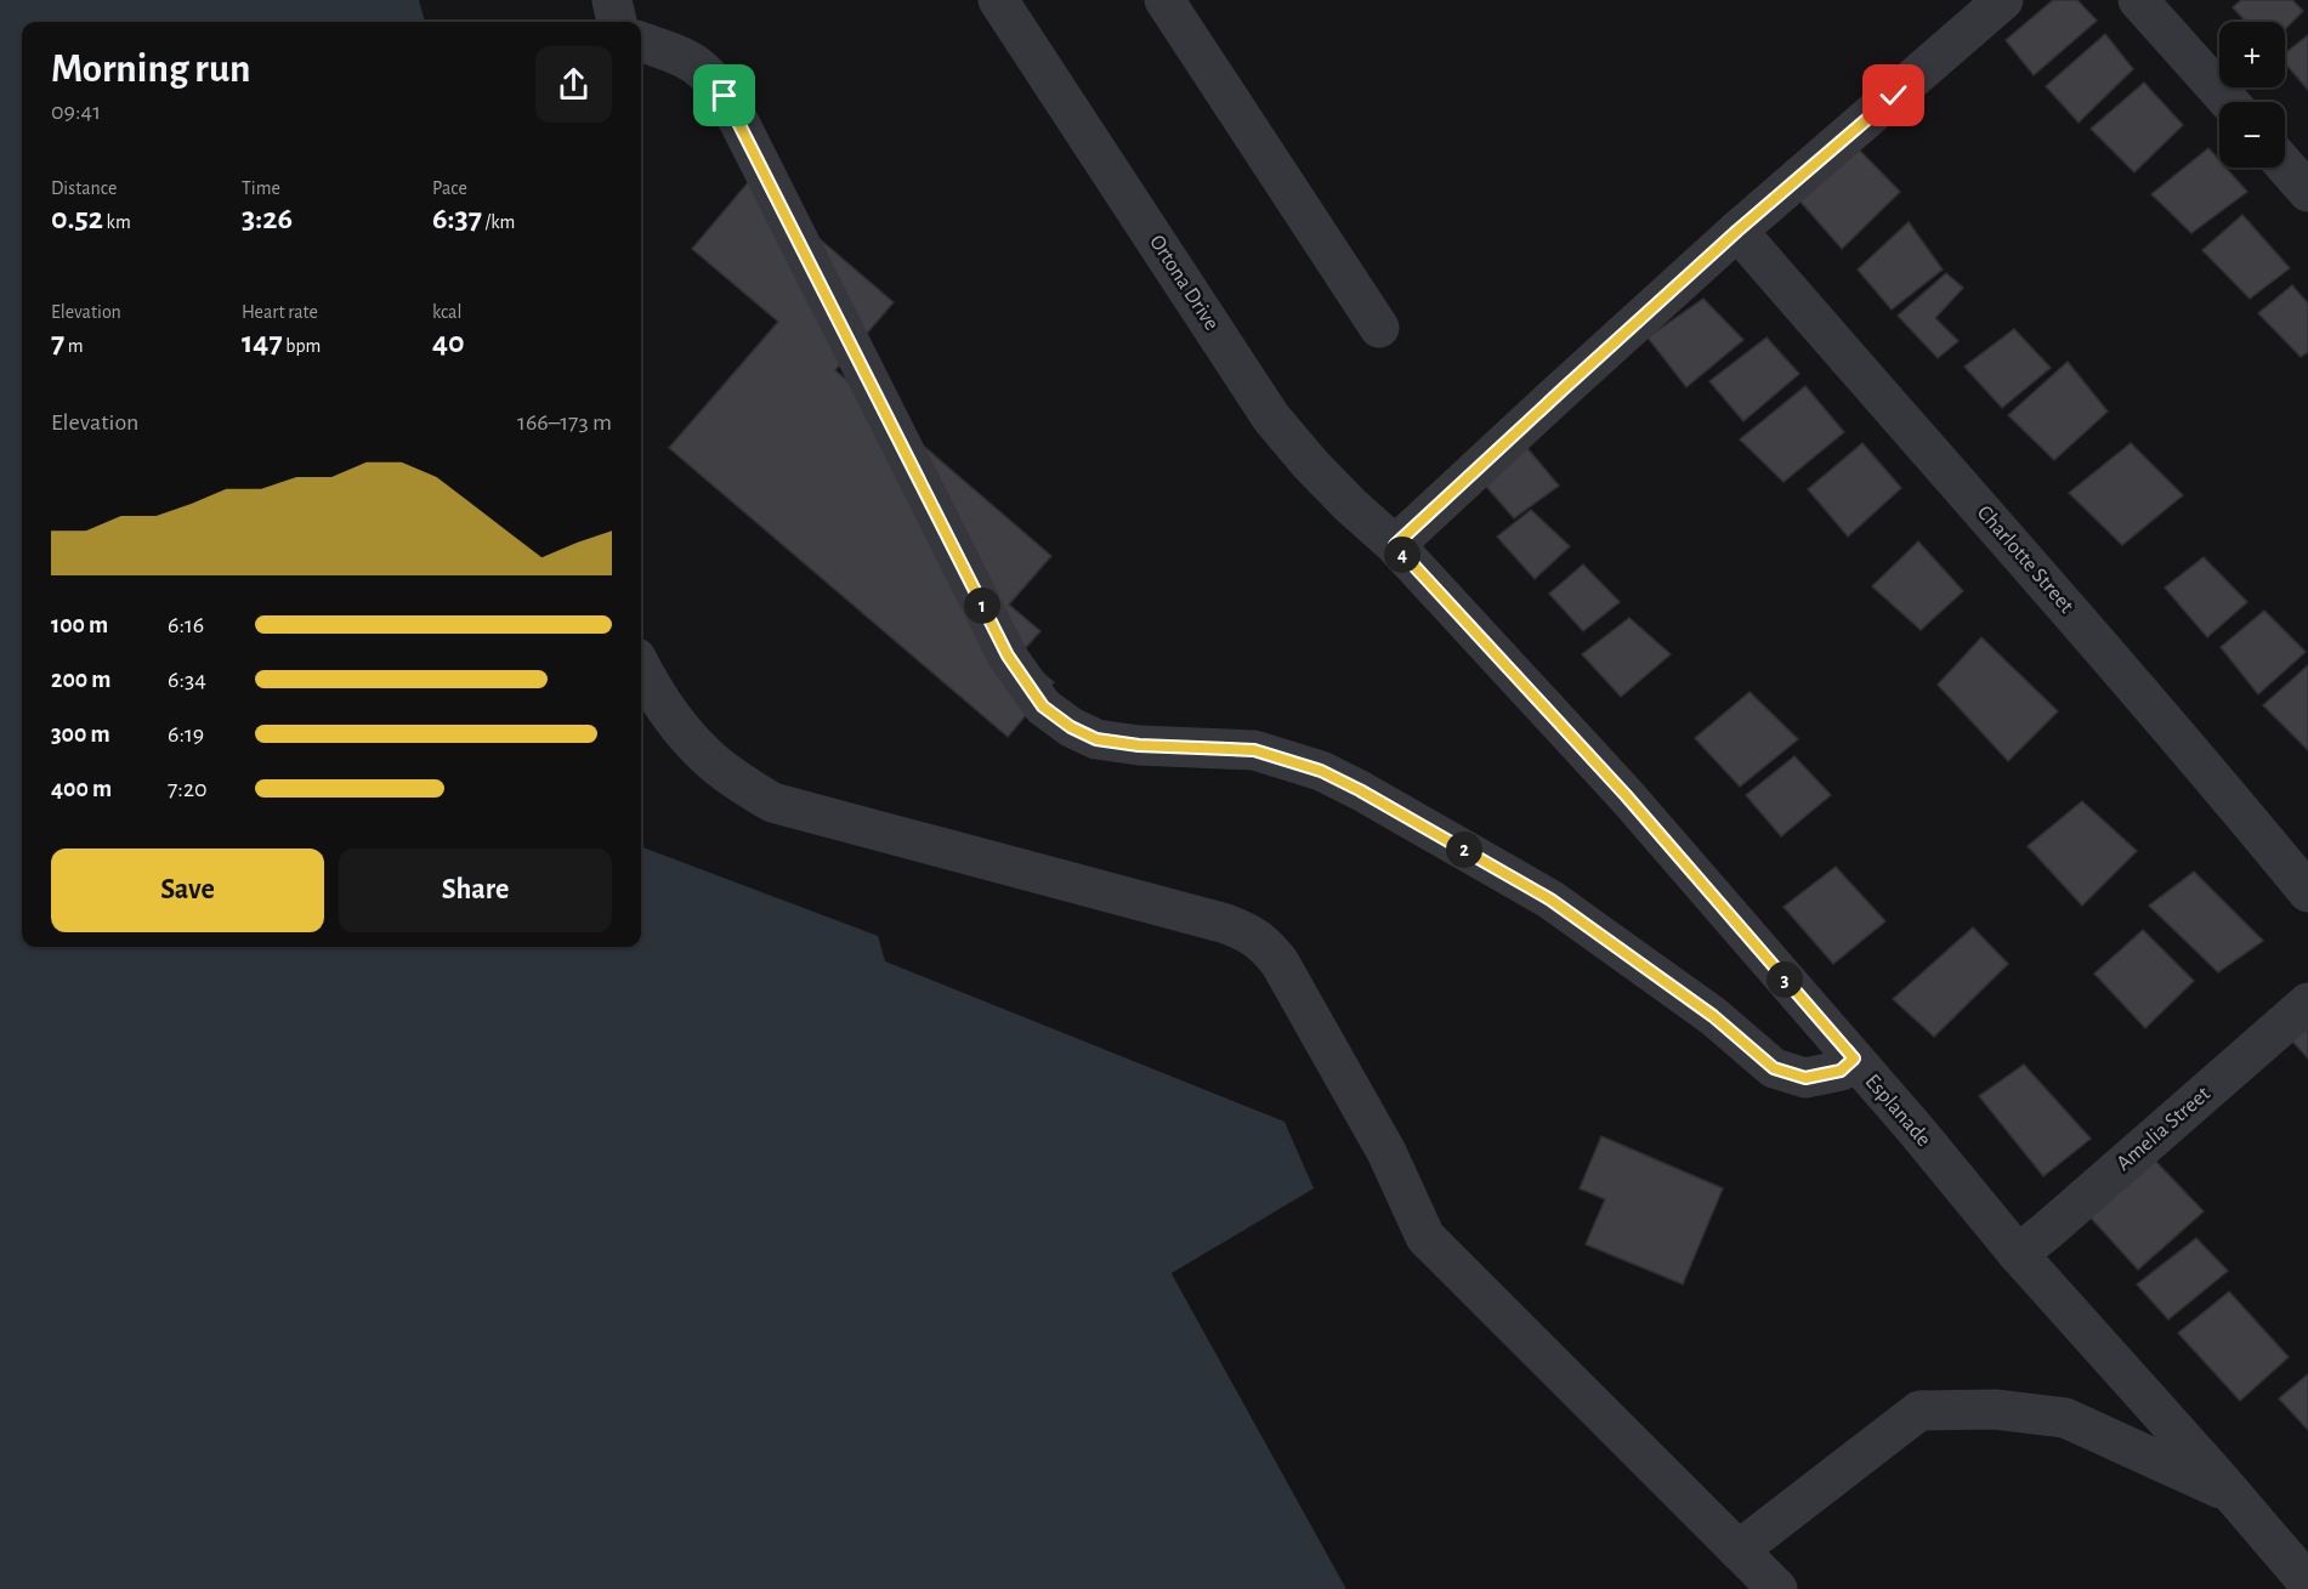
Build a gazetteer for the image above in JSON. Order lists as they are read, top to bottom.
{
  "streets": {
    "street": [
      "Ortona Drive",
      "Charlotte Street",
      "Esplanade",
      "Amelia Street"
    ]
  },
  "crossings": [
    ["Ortona Drive", "Esplanade"],
    ["Esplanade", "Amelia Street"]
  ],
  "page": {
    "map_buttons": ["+", "−"],
    "heading": ["Morning run", "09:41"],
    "stats": [
      ["Distance", "0.52 km"],
      ["Time", "3:26"],
      ["Pace", "6:37 /km"],
      ["Elevation", "7 m"],
      ["Heart rate", "147 bpm"],
      ["kcal", "40"]
    ],
    "chart": ["Elevation", "166–173 m"],
    "pins": [
      "4",
      "1",
      "2",
      "3"
    ],
    "list": [
      {
        "name": "100 m",
        "note": "6:16"
      },
      {
        "name": "200 m",
        "note": "6:34"
      },
      {
        "name": "300 m",
        "note": "6:19"
      },
      {
        "name": "400 m",
        "note": "7:20"
      }
    ],
    "buttons": ["Save", "Share"]
  }
}
